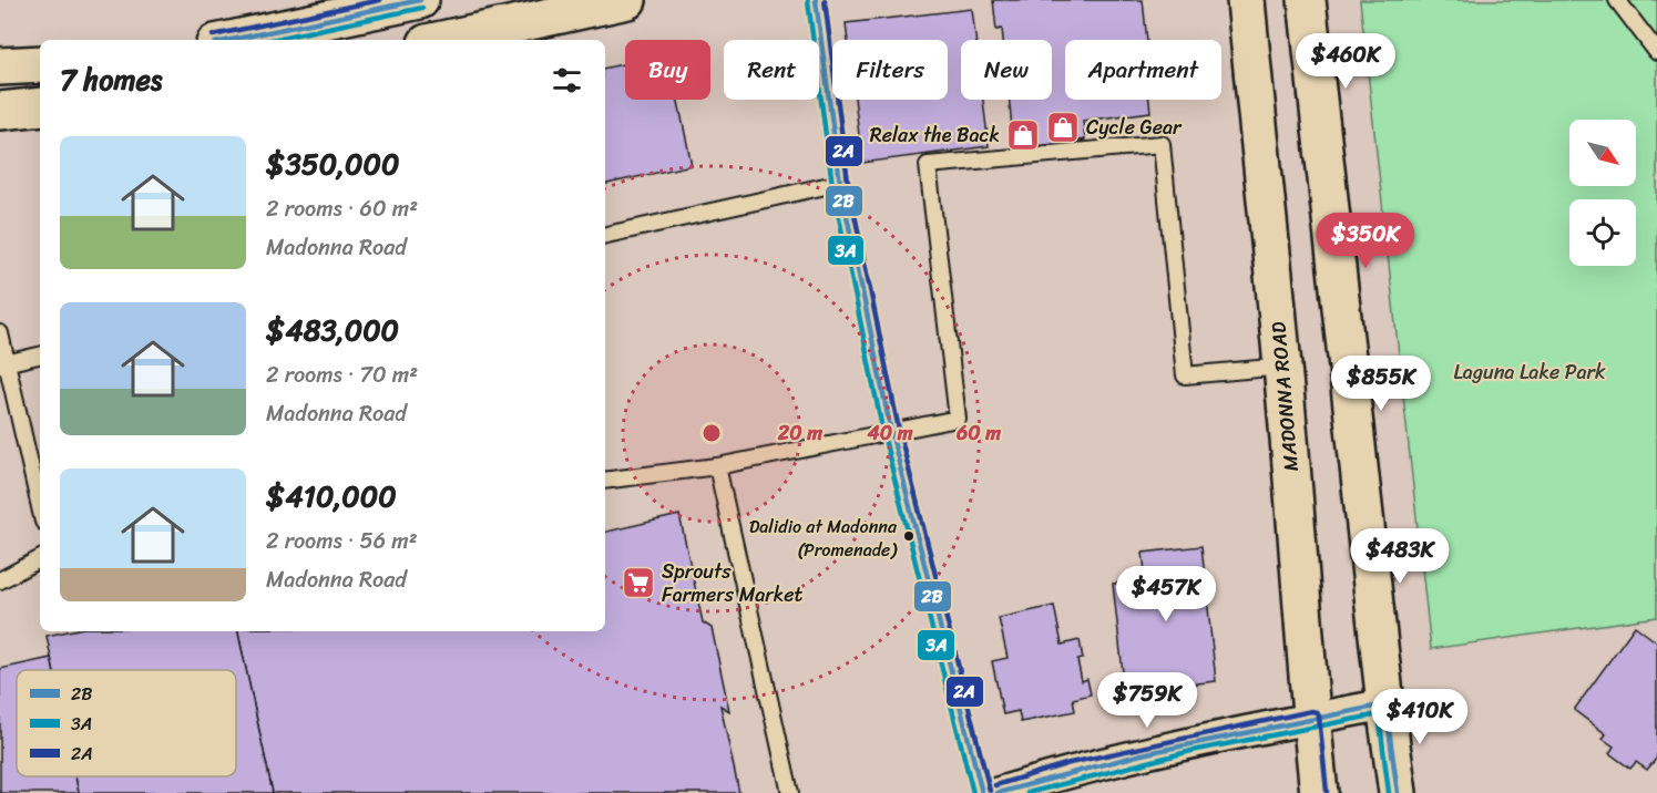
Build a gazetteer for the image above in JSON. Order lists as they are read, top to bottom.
{
  "streets": {
    "main road": ["MADONNA ROAD"]
  },
  "parks": ["Laguna Lake Park"],
  "places": {
    "shop": ["Cycle Gear", "Relax the Back"],
    "other": ["Dalidio at Madonna (Promenade)"],
    "supermarket": ["Sprouts Farmers Market"]
  },
  "lines": ["transit line 2B", "transit line 2A", "transit line 3A"],
  "legend": ["2B", "3A", "2A"],
  "north": "bottom right",
  "page": {
    "price": [
      "$460K",
      "$350K",
      "$855K",
      "$483K",
      "$457K",
      "$759K",
      "$410K"
    ],
    "chip": [
      "Buy",
      "Rent",
      "Filters",
      "New",
      "Apartment"
    ],
    "heading": "7 homes",
    "list": [
      {
        "name": "$350,000",
        "note": "2 rooms · 60 m² · Madonna Road"
      },
      {
        "name": "$483,000",
        "note": "2 rooms · 70 m² · Madonna Road"
      },
      {
        "name": "$410,000",
        "note": "2 rooms · 56 m² · Madonna Road"
      }
    ]
  },
  "rings": ["20 m", "40 m", "60 m"]
}
